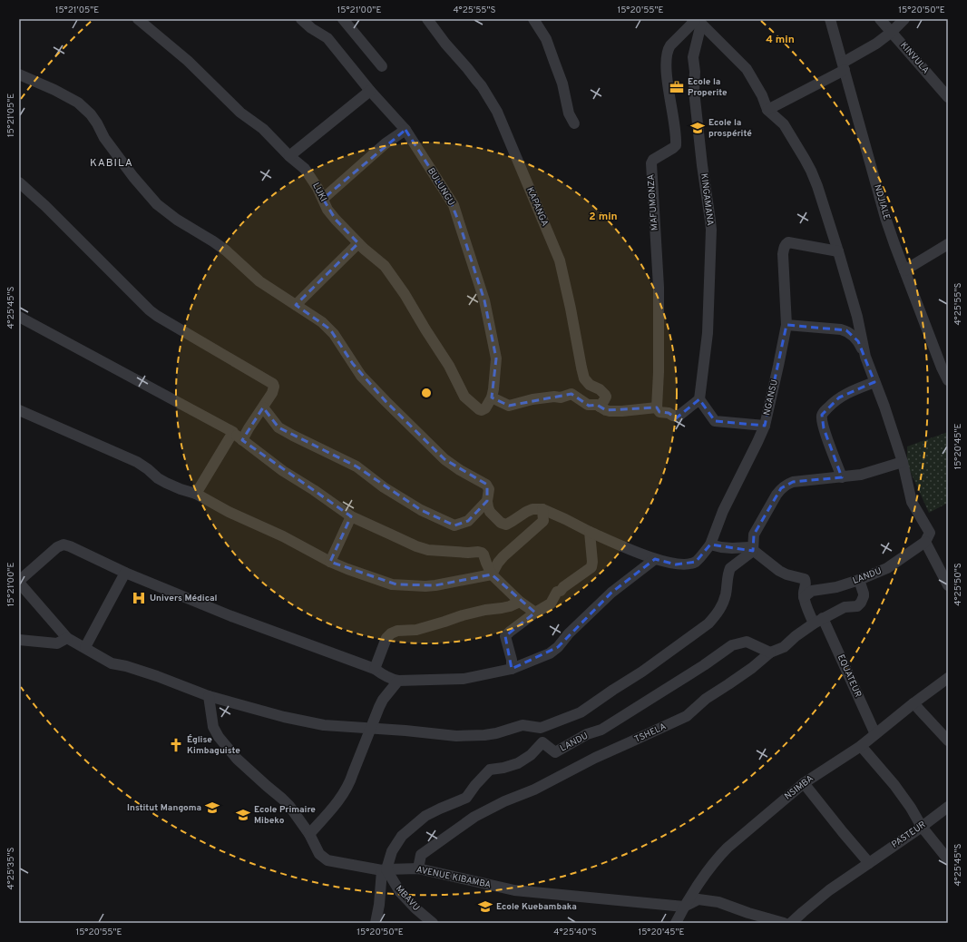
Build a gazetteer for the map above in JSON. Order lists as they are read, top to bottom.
{
  "streets": {
    "street": [
      "KINVULA",
      "BULUNGU",
      "LUKI",
      "KINGAMANA",
      "MAFUMONZA",
      "NDJIALE",
      "KAPANGA",
      "NGANSU",
      "LANDU",
      "EQUATEUR",
      "TSHELA",
      "NSIMBA",
      "PASTEUR",
      "AVENUE KIBAMBA",
      "MBAVU"
    ]
  },
  "crossings": [
    ["BULUNGU", "LUKI"],
    ["KINGAMANA", "MAFUMONZA"],
    ["LANDU", "TSHELA"],
    ["LANDU", "AVENUE KIBAMBA"],
    ["LANDU", "MBAVU"],
    ["EQUATEUR", "TSHELA"],
    ["EQUATEUR", "NSIMBA"],
    ["TSHELA", "AVENUE KIBAMBA"],
    ["NSIMBA", "AVENUE KIBAMBA"],
    ["AVENUE KIBAMBA", "MBAVU"]
  ],
  "districts": ["KABILA"],
  "places": {
    "office": ["Ecole la Properite"],
    "school or university": [
      "Ecole la prospérité",
      "Institut Mangoma",
      "Ecole Primaire Mibeko",
      "Ecole Kuebambaka"
    ],
    "hospital": ["Univers Médical"],
    "church": ["Église Kimbaguiste"]
  },
  "coordinates": [
    "15°21'05\"E",
    "15°21'00\"E",
    "4°25'55\"S",
    "15°20'55\"E",
    "15°20'50\"E",
    "4°25'45\"S",
    "15°20'45\"E",
    "4°25'50\"S",
    "4°25'35\"S",
    "4°25'40\"S"
  ],
  "rings": ["4 min", "2 min"]
}
